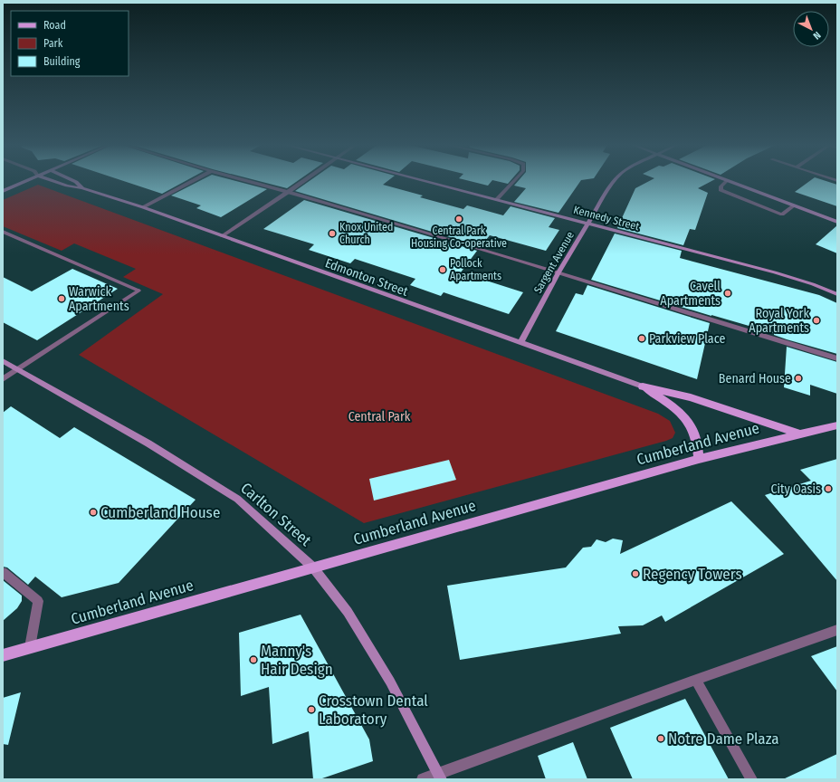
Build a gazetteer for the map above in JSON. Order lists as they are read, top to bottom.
{
  "streets": {
    "main road": ["Cumberland Avenue"],
    "street": [
      "Kennedy Street",
      "Sargent Avenue",
      "Edmonton Street",
      "Carlton Street"
    ]
  },
  "crossings": [
    ["Kennedy Street", "Sargent Avenue"],
    ["Sargent Avenue", "Edmonton Street"],
    ["Cumberland Avenue", "Carlton Street"]
  ],
  "parks": ["Central Park"],
  "places": [
    "Central Park Housing Co-operative",
    "Knox United Church",
    "Pollock Apartments",
    "Cavell Apartments",
    "Warwick Apartments",
    "Royal York Apartments",
    "Parkview Place",
    "Benard House",
    "City Oasis",
    "Cumberland House",
    "Regency Towers",
    "Manny's Hair Design",
    "Crosstown Dental Laboratory",
    "Notre Dame Plaza"
  ],
  "legend": ["Road", "Park", "Building"],
  "north": "bottom right"
}
